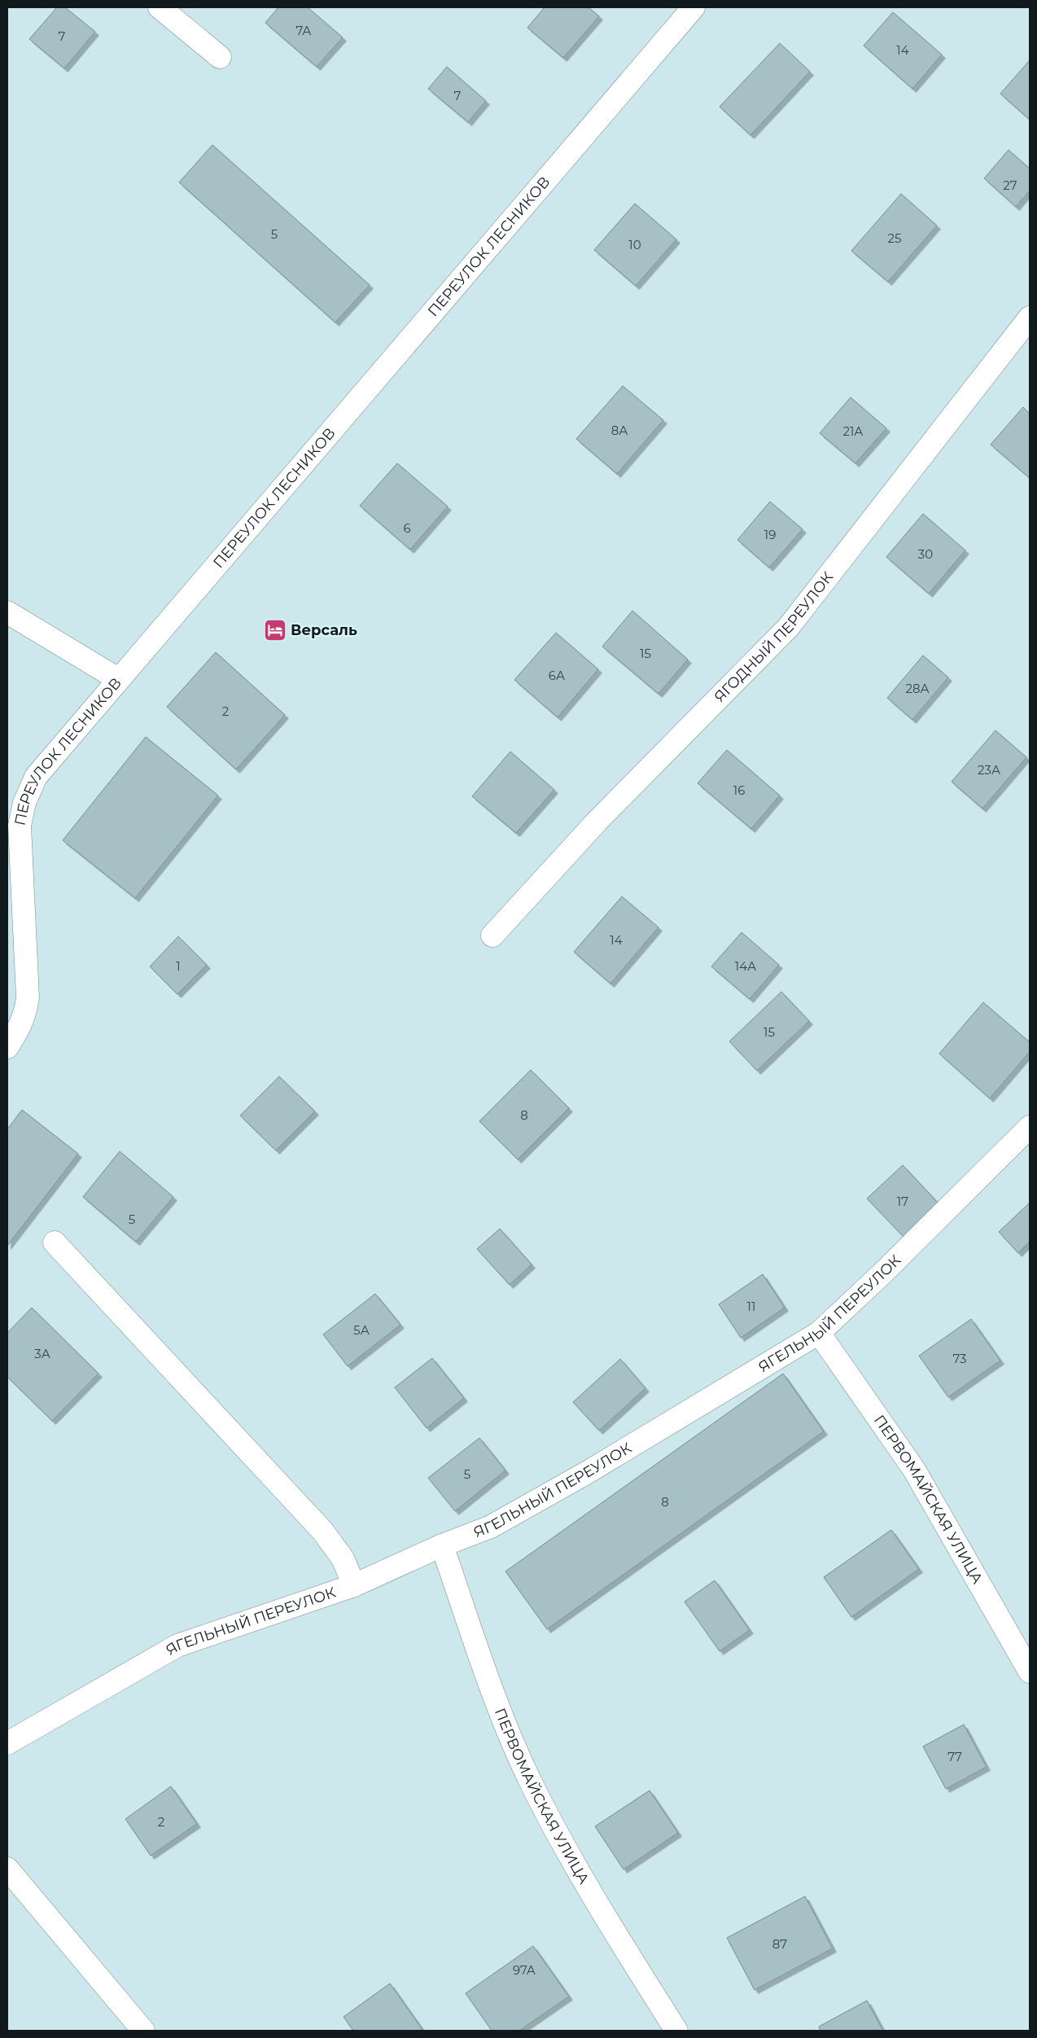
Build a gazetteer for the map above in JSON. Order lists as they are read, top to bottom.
{
  "streets": {
    "street": [
      "ПЕРЕУЛОК ЛЕСНИКОВ",
      "ЯГОДНЫЙ ПЕРЕУЛОК",
      "ЯГЕЛЬНЫЙ ПЕРЕУЛОК",
      "ПЕРВОМАЙСКАЯ УЛИЦА"
    ]
  },
  "crossings": [
    ["ЯГЕЛЬНЫЙ ПЕРЕУЛОК", "ПЕРВОМАЙСКАЯ УЛИЦА"]
  ],
  "places": {
    "hotel": ["Версаль"]
  },
  "house_numbers": [
    "7А",
    "7",
    "14",
    "7",
    "27",
    "5",
    "25",
    "10",
    "8А",
    "21А",
    "6",
    "19",
    "30",
    "15",
    "6А",
    "28А",
    "2",
    "23А",
    "16",
    "14",
    "1",
    "14А",
    "15",
    "8",
    "17",
    "5",
    "11",
    "5А",
    "3А",
    "73",
    "5",
    "8",
    "77",
    "2",
    "87",
    "97А"
  ]
}
